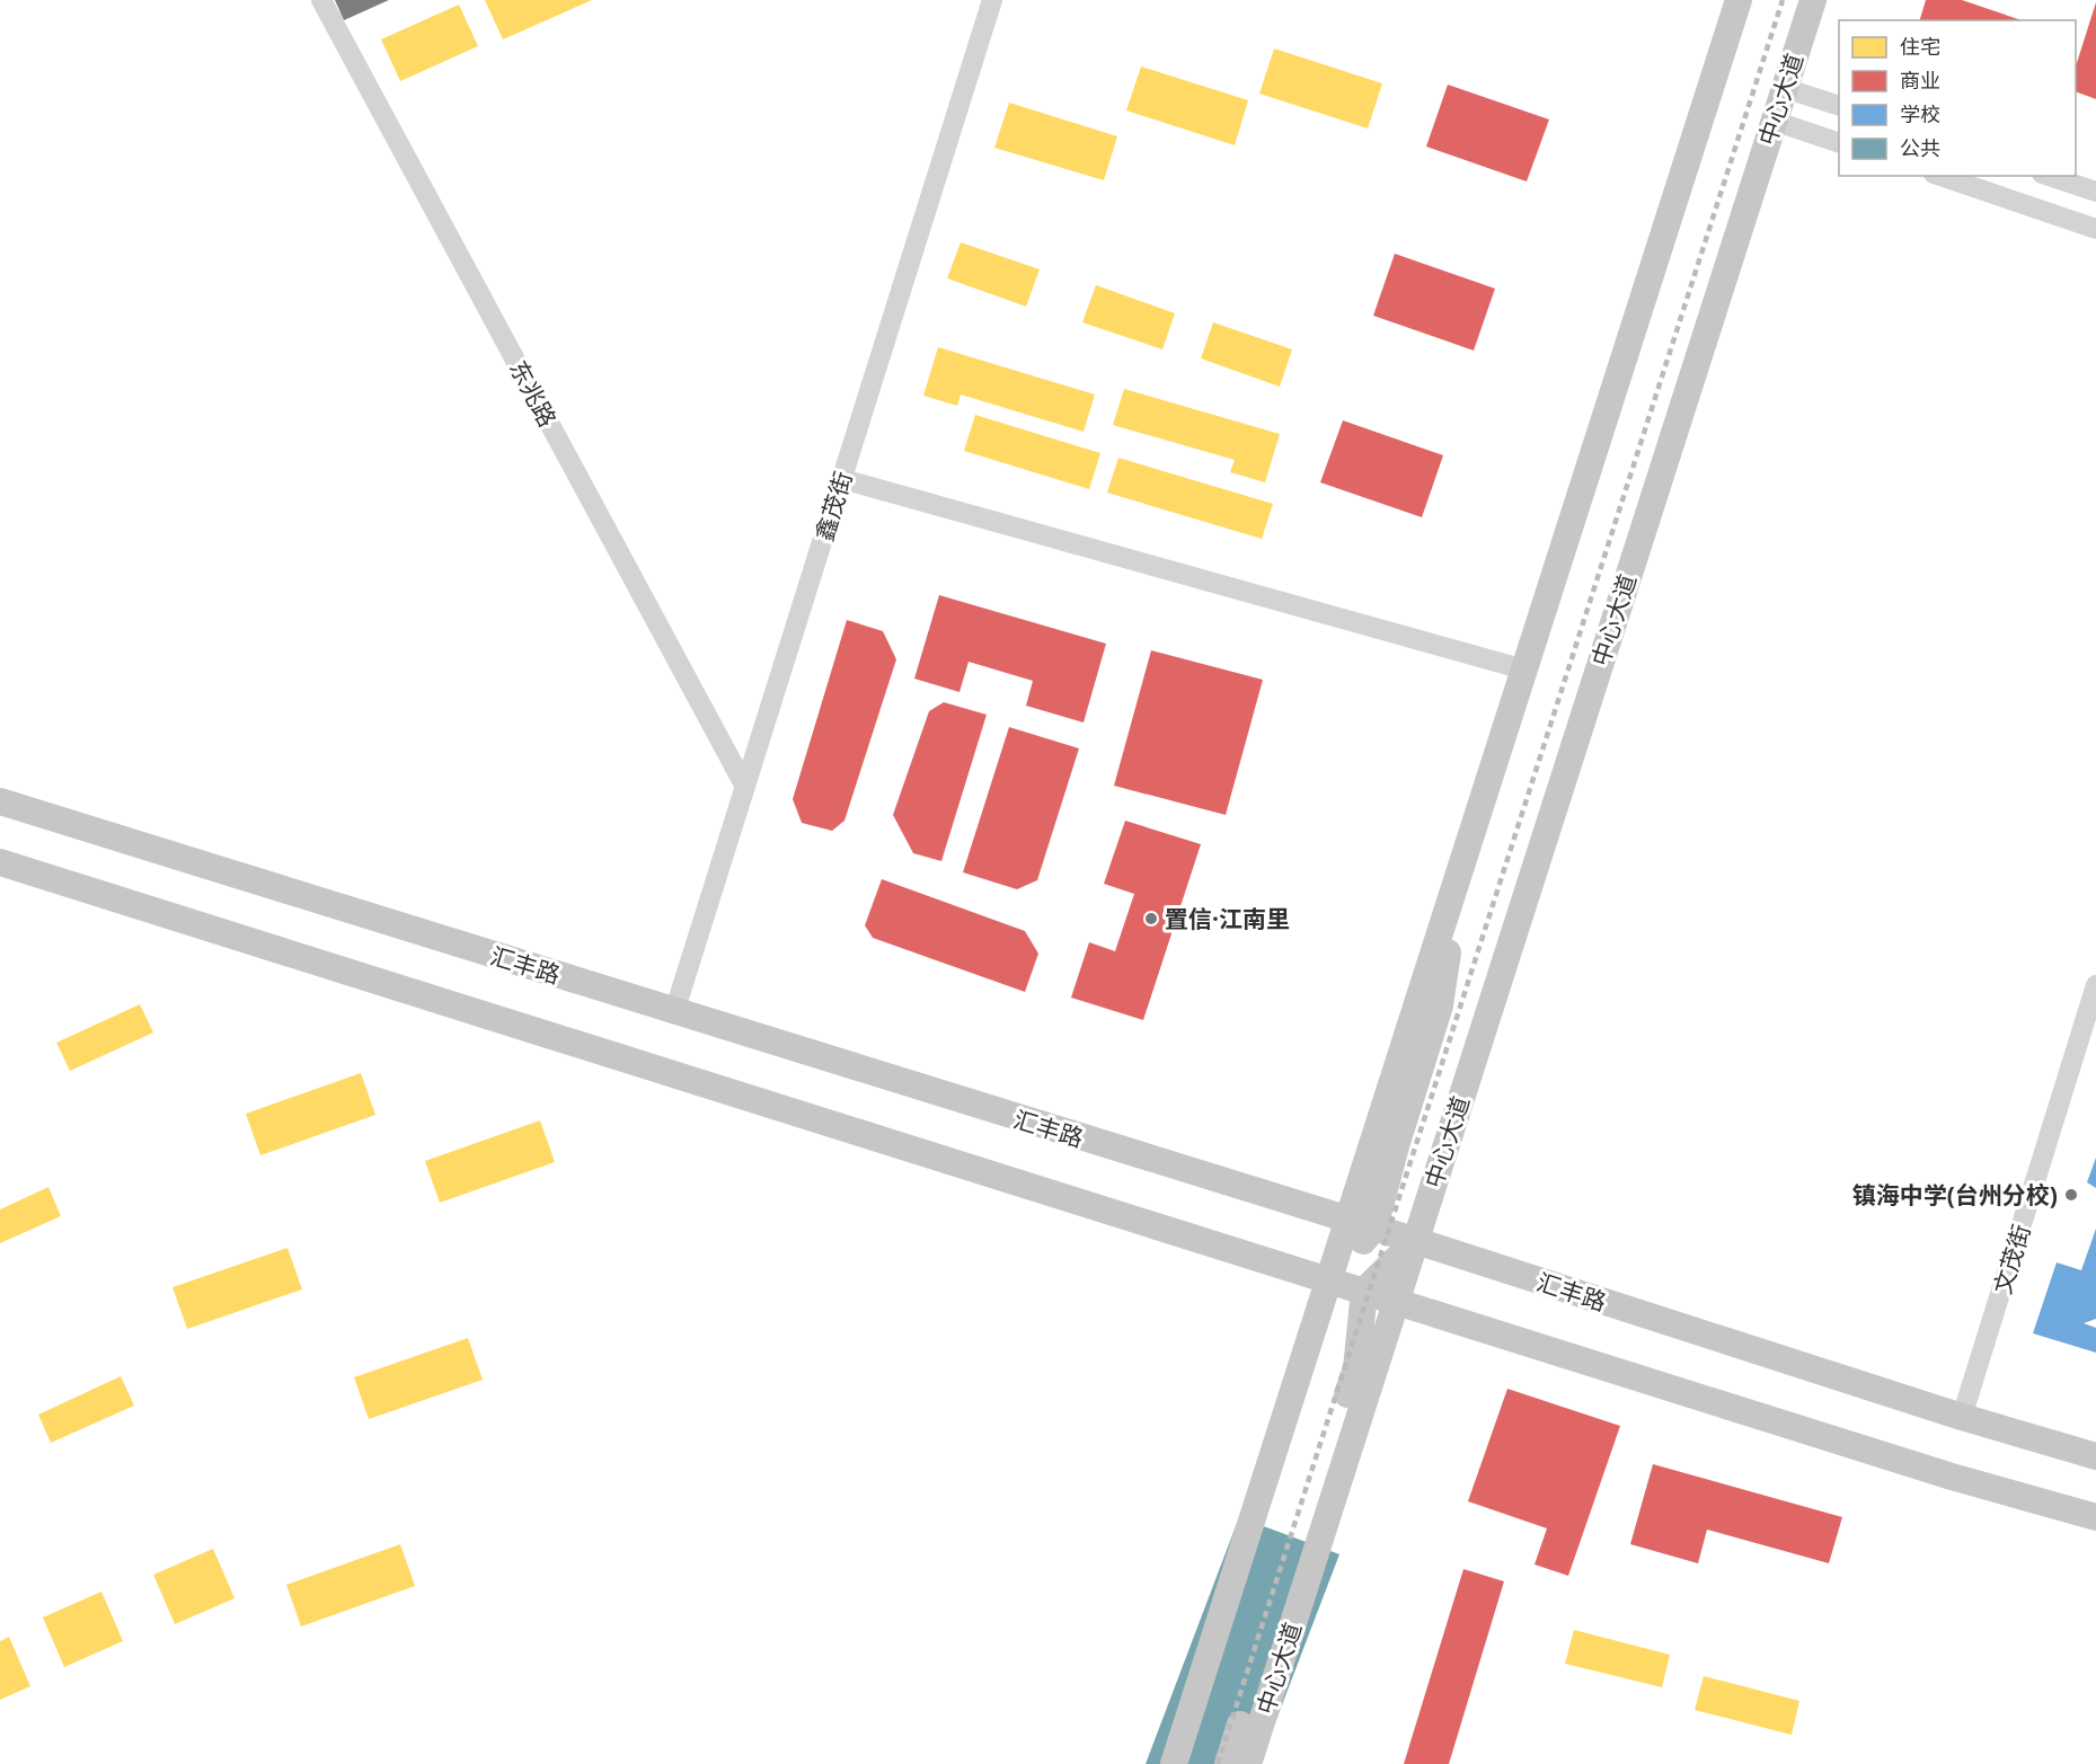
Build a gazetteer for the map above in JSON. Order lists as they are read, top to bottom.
{
  "streets": {
    "main road": ["中心大道", "汇丰路"],
    "street": ["东兆路", "鑫茂街", "文茂街"]
  },
  "crossings": [
    ["中心大道", "汇丰路"],
    ["东兆路", "鑫茂街"],
    ["鑫茂街", "汇丰路"],
    ["汇丰路", "文茂街"]
  ],
  "places": ["置信·江南里", "镇海中学(台州分校)"],
  "legend": [
    "住宅",
    "商业",
    "学校",
    "公共"
  ]
}
